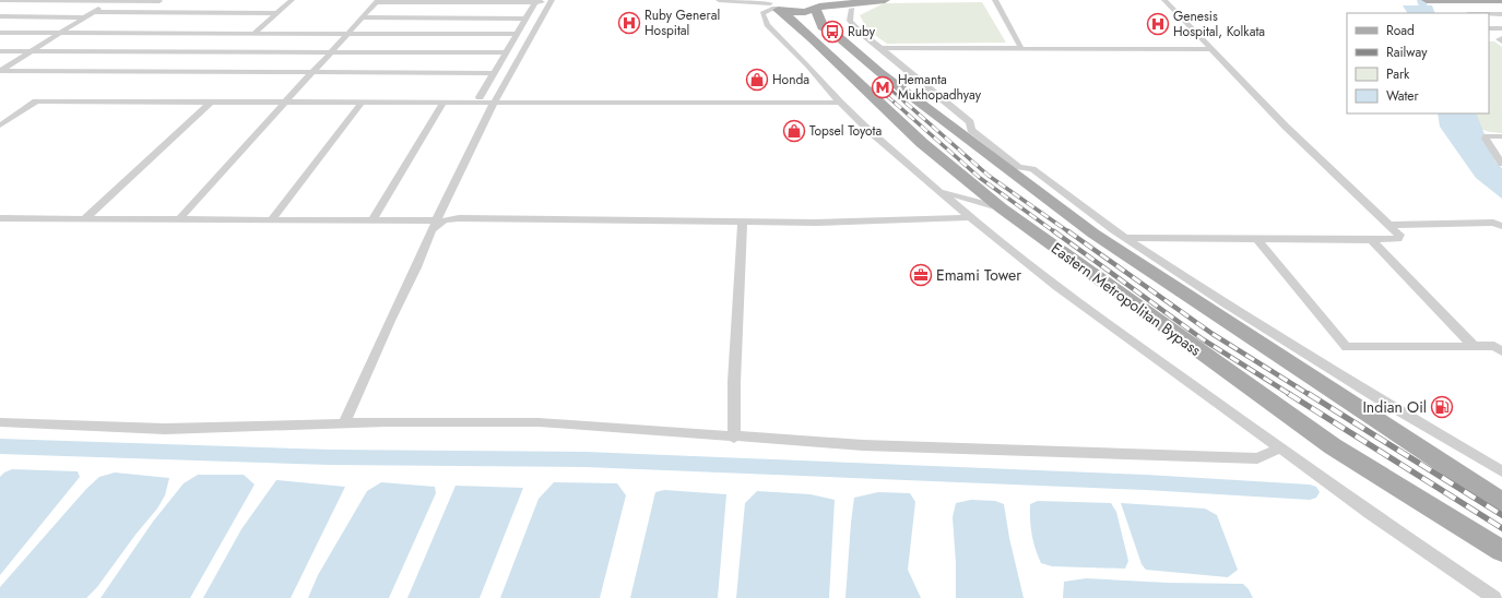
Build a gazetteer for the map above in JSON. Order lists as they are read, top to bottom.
{
  "streets": {
    "main road": ["Eastern Metropolitan Bypass"]
  },
  "places": {
    "hospital": ["Ruby General Hospital", "Genesis Hospital, Kolkata"],
    "bus stop": ["Ruby"],
    "shop": ["Honda", "Topsel Toyota"],
    "metro station": ["Hemanta Mukhopadhyay"],
    "office": ["Emami Tower"],
    "fuel station": ["Indian Oil"]
  },
  "legend": [
    "Road",
    "Railway",
    "Park",
    "Water"
  ]
}
